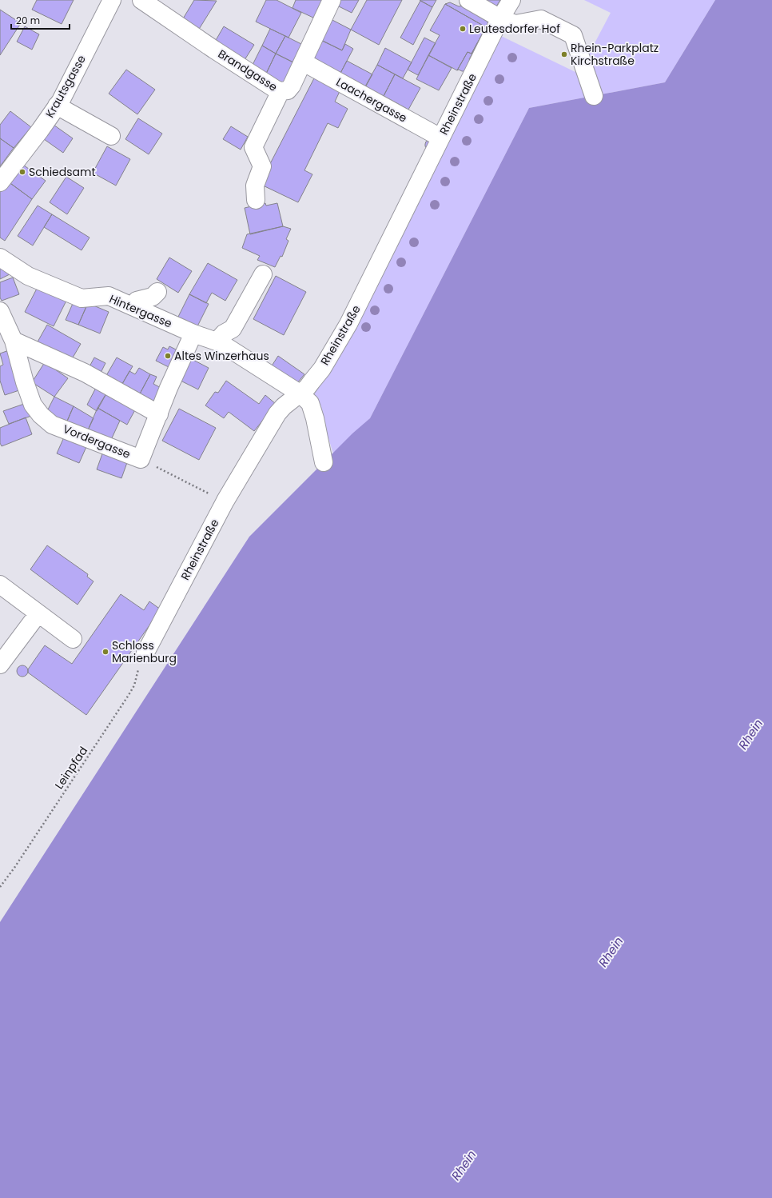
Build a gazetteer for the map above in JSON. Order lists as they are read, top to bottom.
{
  "streets": {
    "street": [
      "Brandgasse",
      "Krautsgasse",
      "Laachergasse",
      "Rheinstraße",
      "Hintergasse",
      "Vordergasse"
    ],
    "path": ["Leinpfad"]
  },
  "crossings": [
    ["Brandgasse", "Laachergasse"],
    ["Laachergasse", "Rheinstraße"],
    ["Rheinstraße", "Hintergasse"],
    ["Rheinstraße", "Vordergasse"],
    ["Rheinstraße", "Leinpfad"]
  ],
  "water": ["Rhein"],
  "places": [
    "Leutesdorfer Hof",
    "Rhein-Parkplatz Kirchstraße",
    "Schiedsamt",
    "Altes Winzerhaus",
    "Schloss Marienburg"
  ],
  "scale_bar": "20 m"
}
